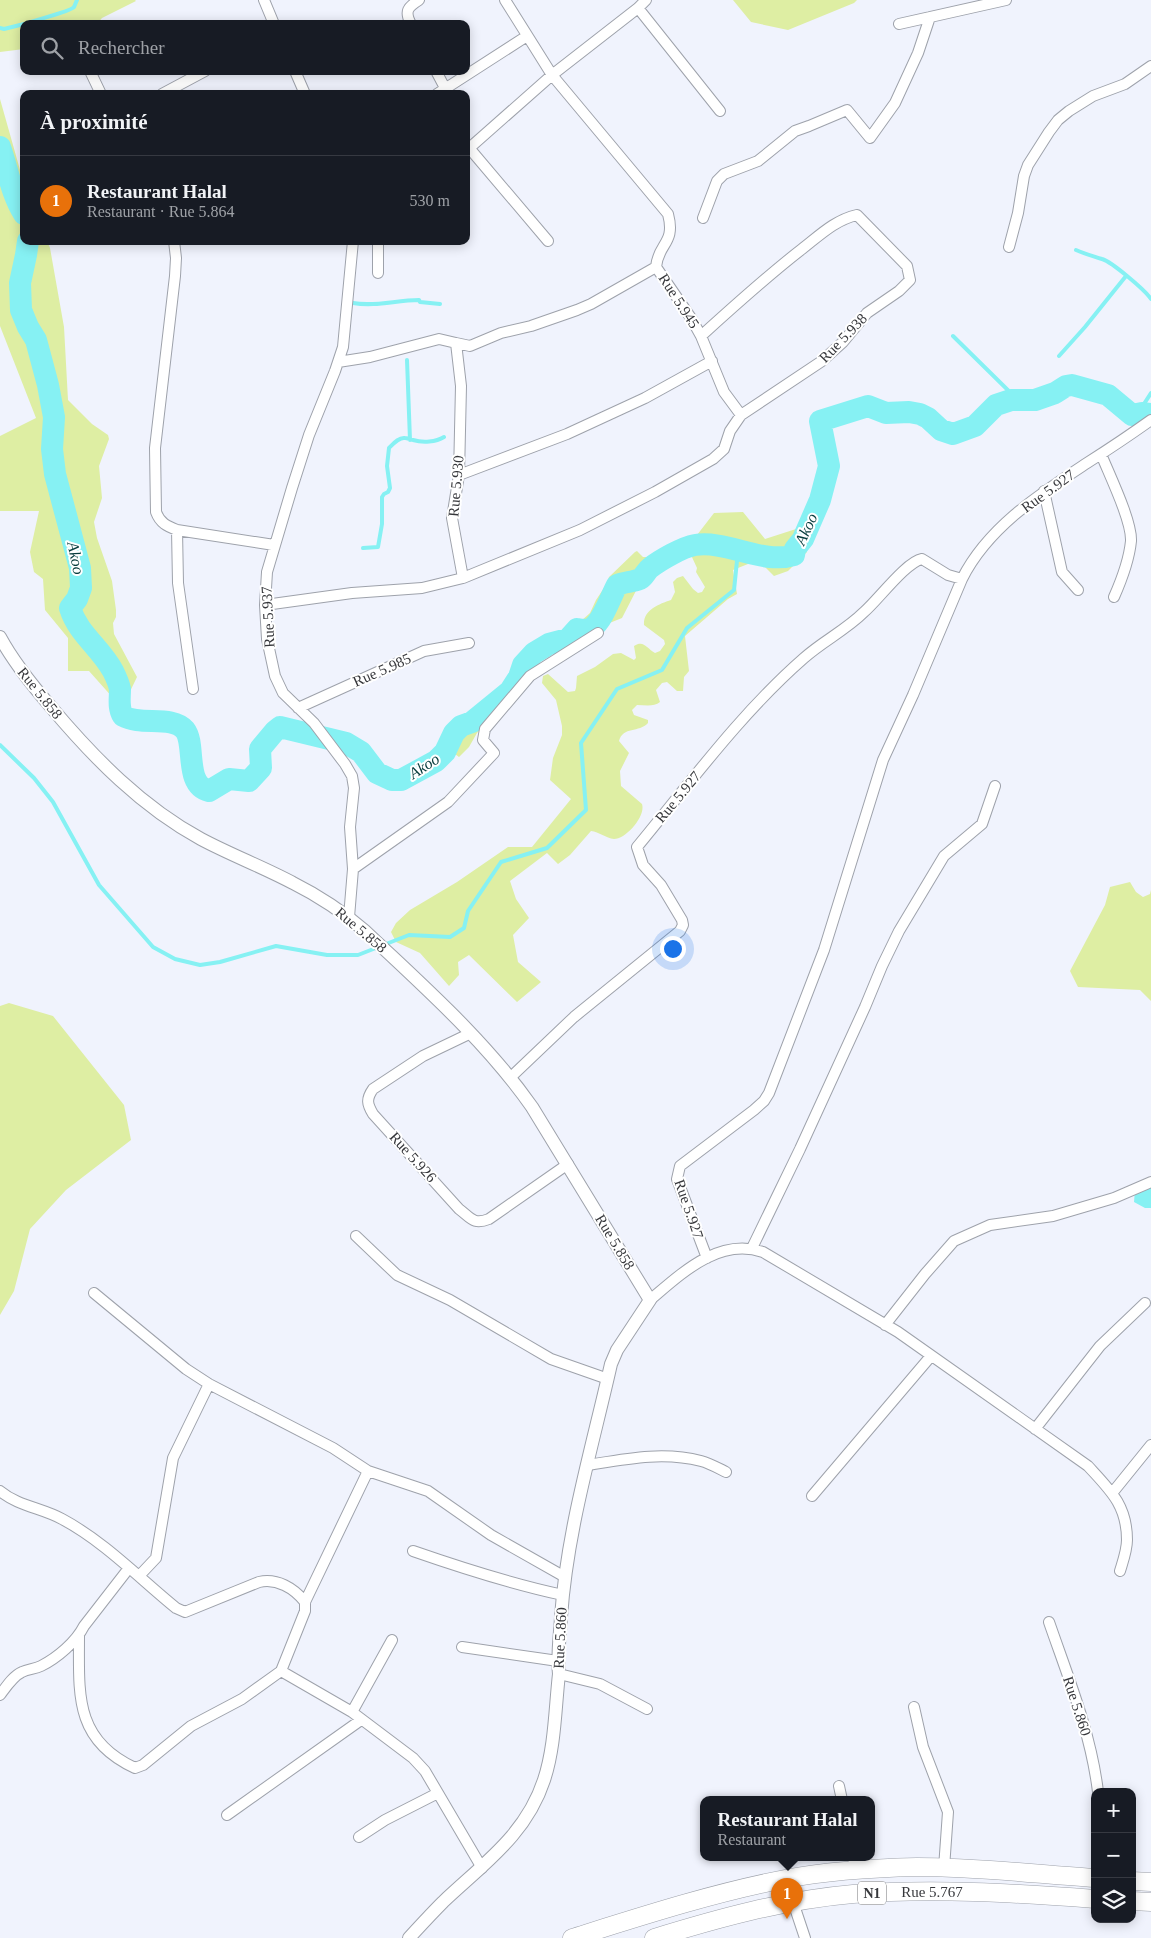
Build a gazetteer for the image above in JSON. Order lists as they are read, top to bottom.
{
  "streets": {
    "highway": ["Rue 5.767", "N1"],
    "street": [
      "Rue 5.945",
      "Rue 5.938",
      "Rue 5.930",
      "Rue 5.927",
      "Rue 5.937",
      "Rue 5.985",
      "Rue 5.858",
      "Rue 5.926",
      "Rue 5.860"
    ]
  },
  "crossings": [
    ["Rue 5.945", "Rue 5.938"],
    ["Rue 5.945", "Rue 5.930"],
    ["Rue 5.927", "Rue 5.858"],
    ["Rue 5.937", "Rue 5.985"],
    ["Rue 5.937", "Rue 5.858"],
    ["Rue 5.858", "Rue 5.926"],
    ["Rue 5.858", "Rue 5.860"]
  ],
  "water": ["Akoo"],
  "page": {
    "search": "Rechercher",
    "heading": "À proximité",
    "list": [
      {
        "mark": "1",
        "name": "Restaurant Halal",
        "note": "Restaurant · Rue 5.864",
        "value": "530 m"
      }
    ],
    "map_buttons": ["+", "−"],
    "popup": ["Restaurant Halal", "Restaurant"],
    "pins": "1"
  }
}
